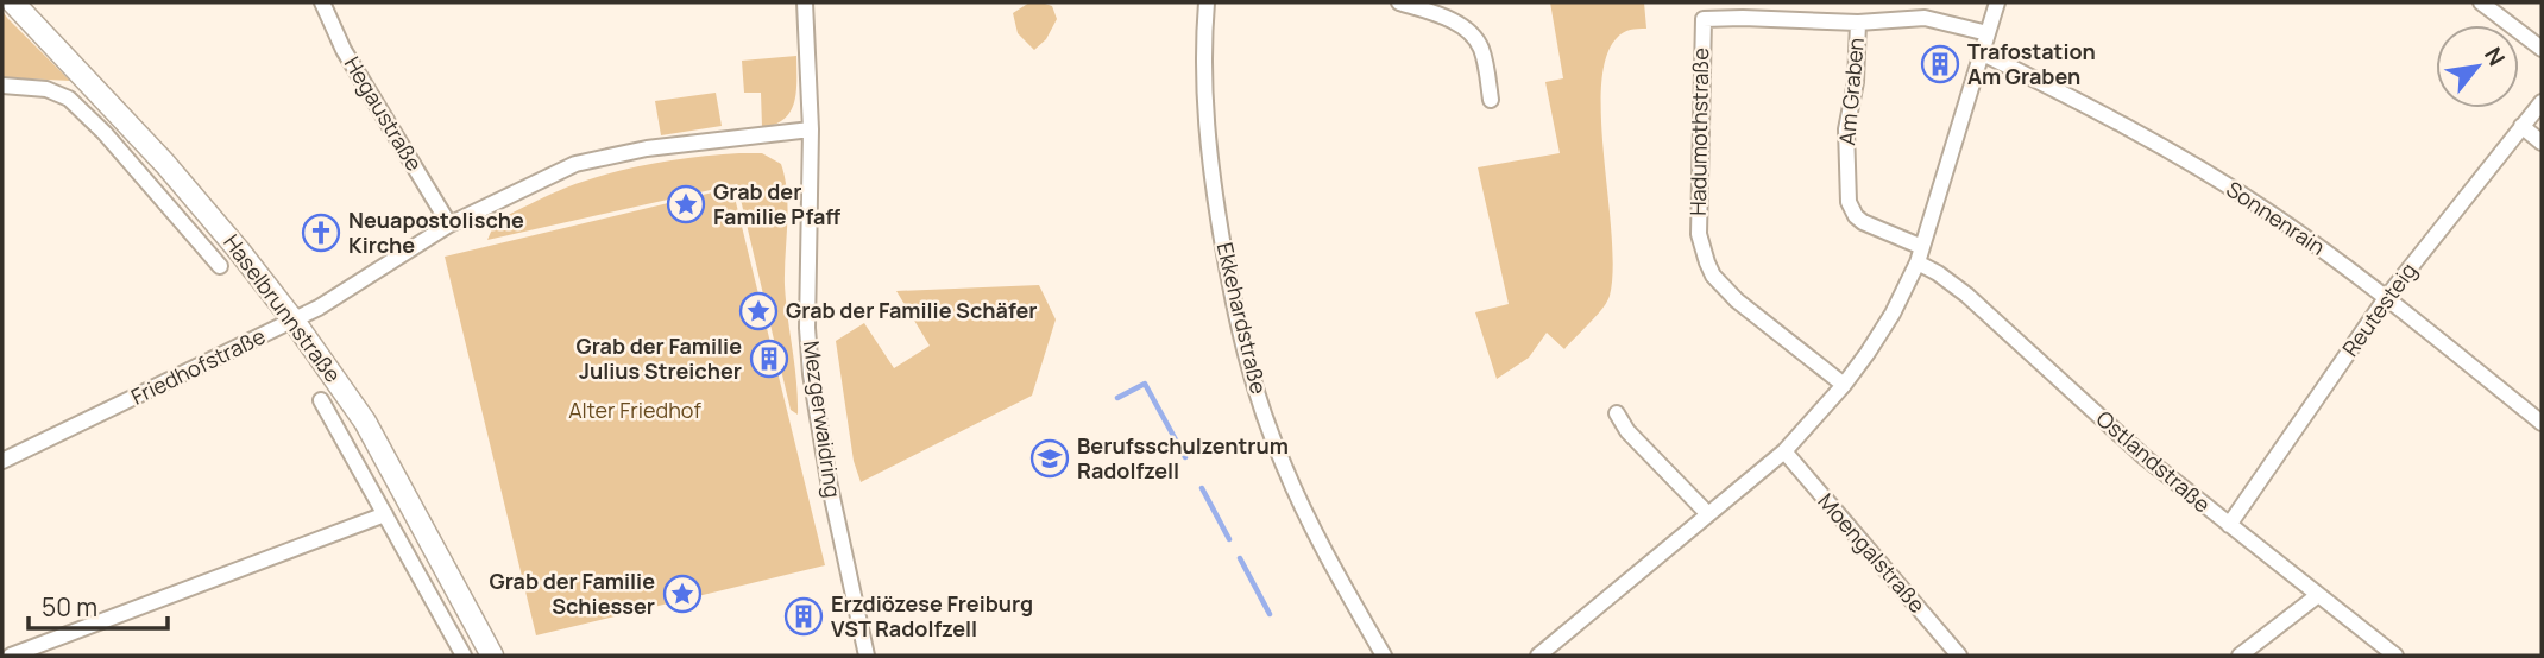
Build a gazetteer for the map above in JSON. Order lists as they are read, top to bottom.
{
  "streets": {
    "main road": ["Haselbrunnstraße"],
    "street": [
      "Am Graben",
      "Hegaustraße",
      "Hadumothstraße",
      "Sonnenrain",
      "Reutesteig",
      "Ekkehardstraße",
      "Friedhofstraße",
      "Mezgerwaidring",
      "Ostlandstraße",
      "Moengalstraße"
    ]
  },
  "crossings": [
    ["Am Graben", "Hadumothstraße"],
    ["Hegaustraße", "Friedhofstraße"],
    ["Sonnenrain", "Reutesteig"],
    ["Haselbrunnstraße", "Friedhofstraße"],
    ["Reutesteig", "Ostlandstraße"],
    ["Friedhofstraße", "Mezgerwaidring"]
  ],
  "parks": ["Alter Friedhof"],
  "places": {
    "building": ["Trafostation Am Graben", "Grab der Familie Julius Streicher", "Erzdiözese Freiburg VST Radolfzell"],
    "place": ["Grab der Familie Pfaff", "Grab der Familie Schäfer", "Grab der Familie Schiesser"],
    "church": ["Neuapostolische Kirche"],
    "school or university": ["Berufsschulzentrum Radolfzell"]
  },
  "scale_bar": "50 m",
  "north": "top right"
}
